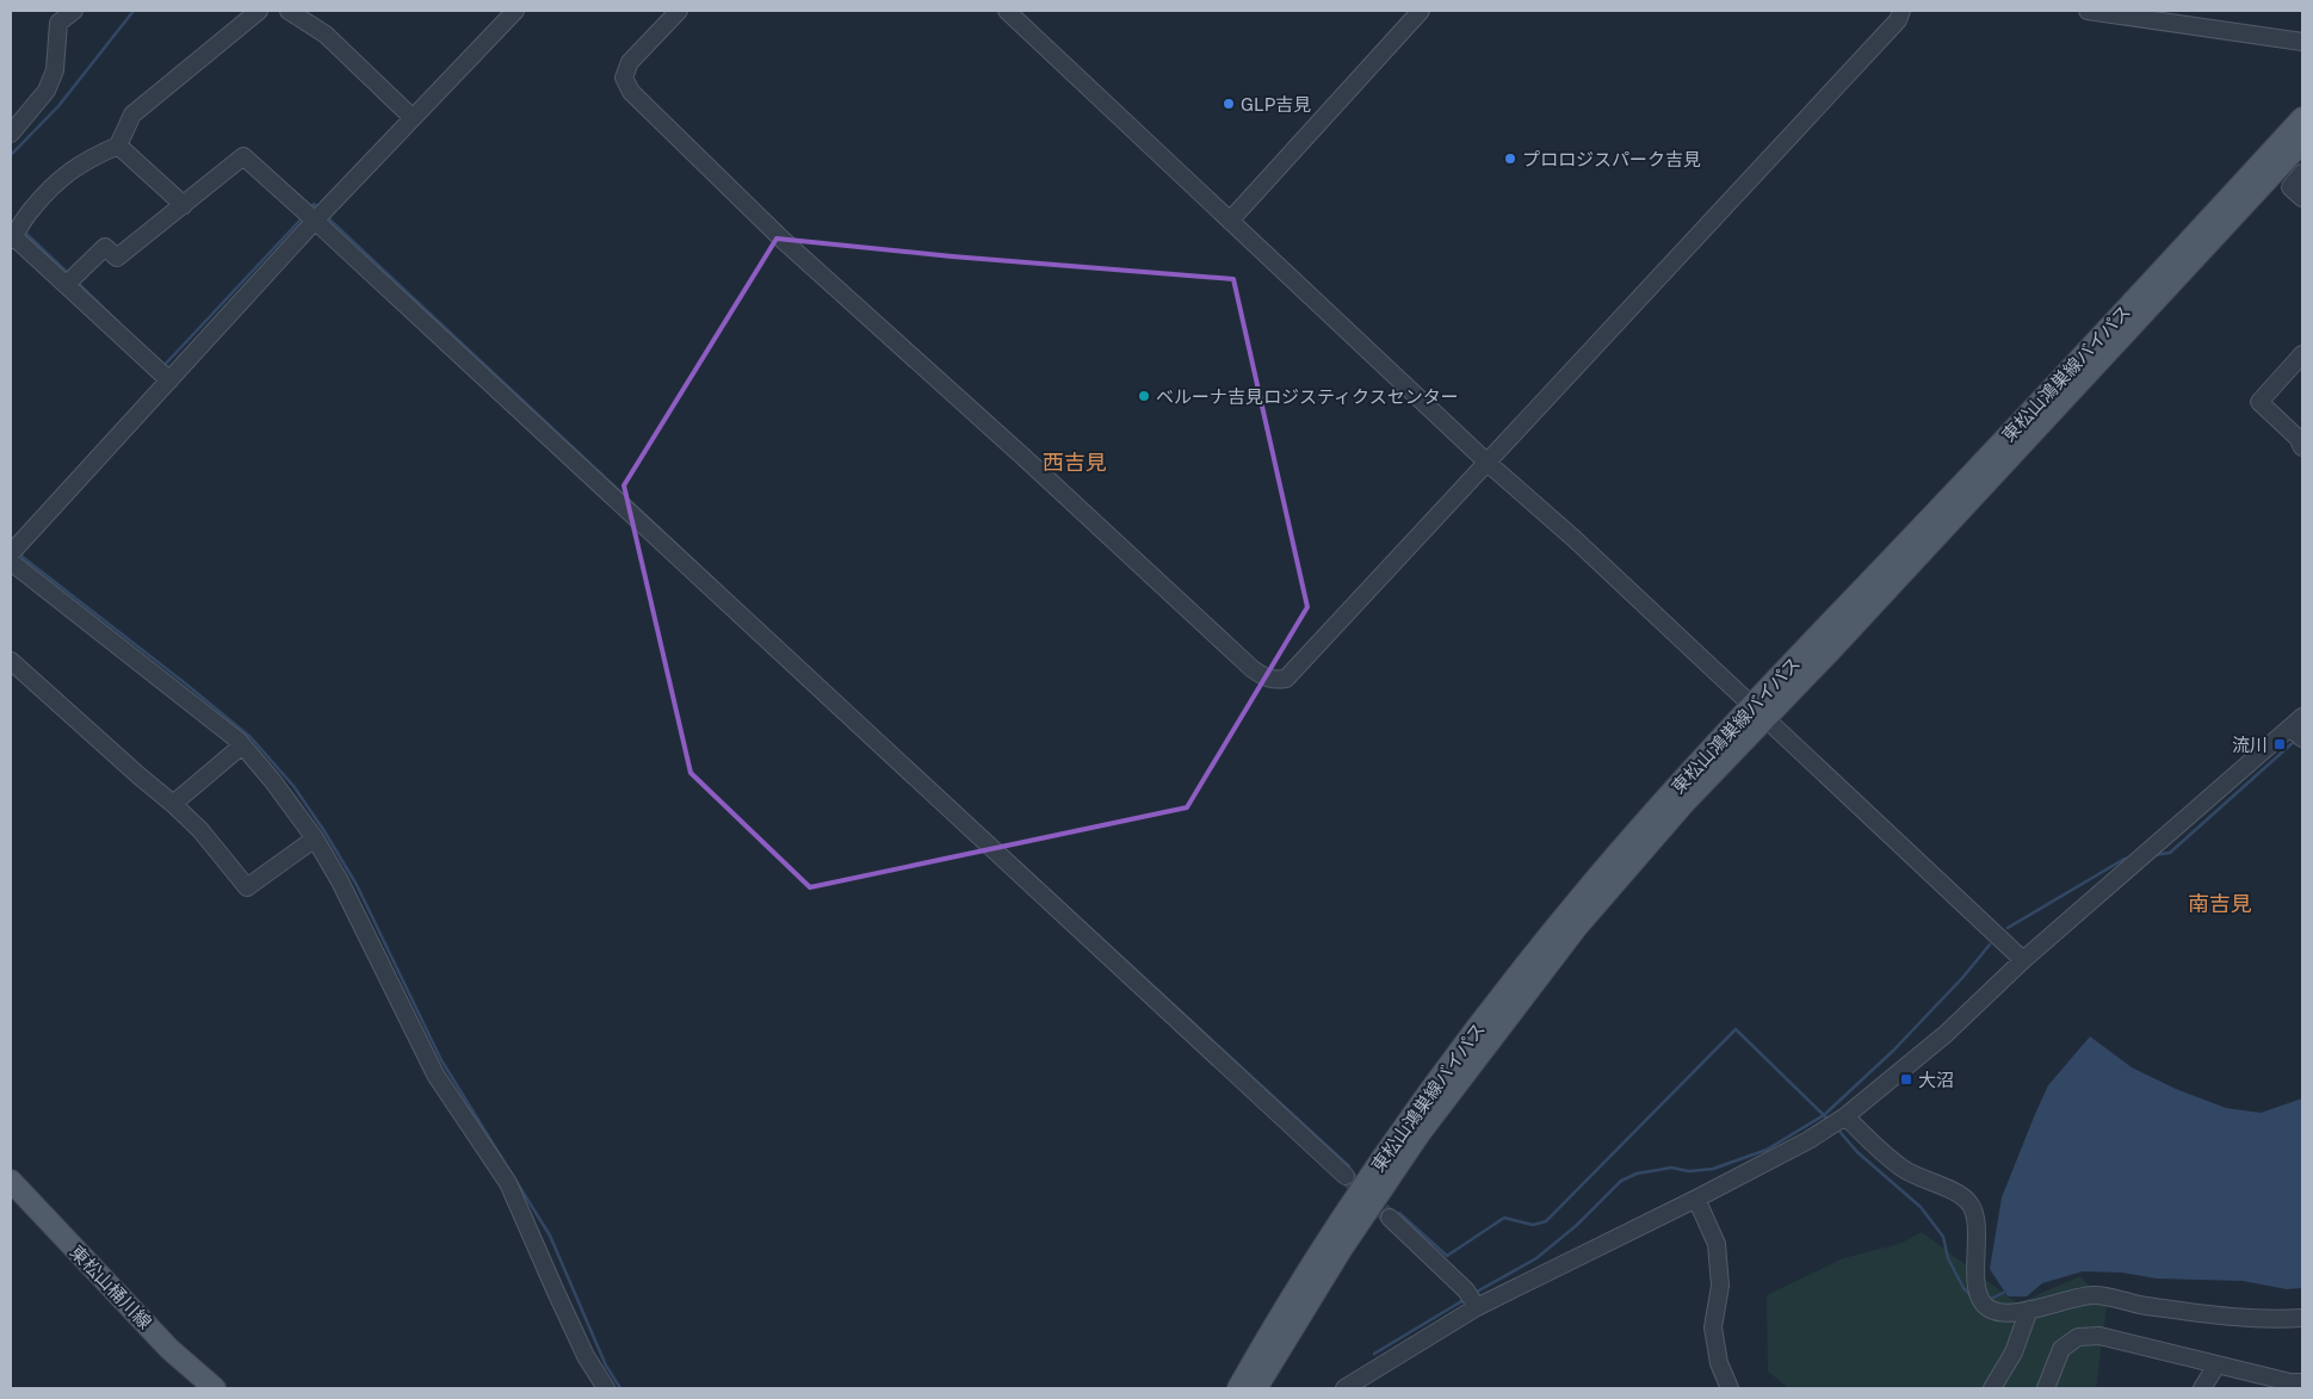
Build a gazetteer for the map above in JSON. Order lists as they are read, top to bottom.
{
  "streets": {
    "main road": ["東松山鴻巣線バイパス", "東松山桶川線"]
  },
  "districts": ["西吉見", "南吉見"],
  "places": {
    "other": ["GLP吉見", "プロロジスパーク吉見", "ベルーナ吉見ロジスティクスセンター"],
    "transit": ["流川", "大沼"]
  }
}
